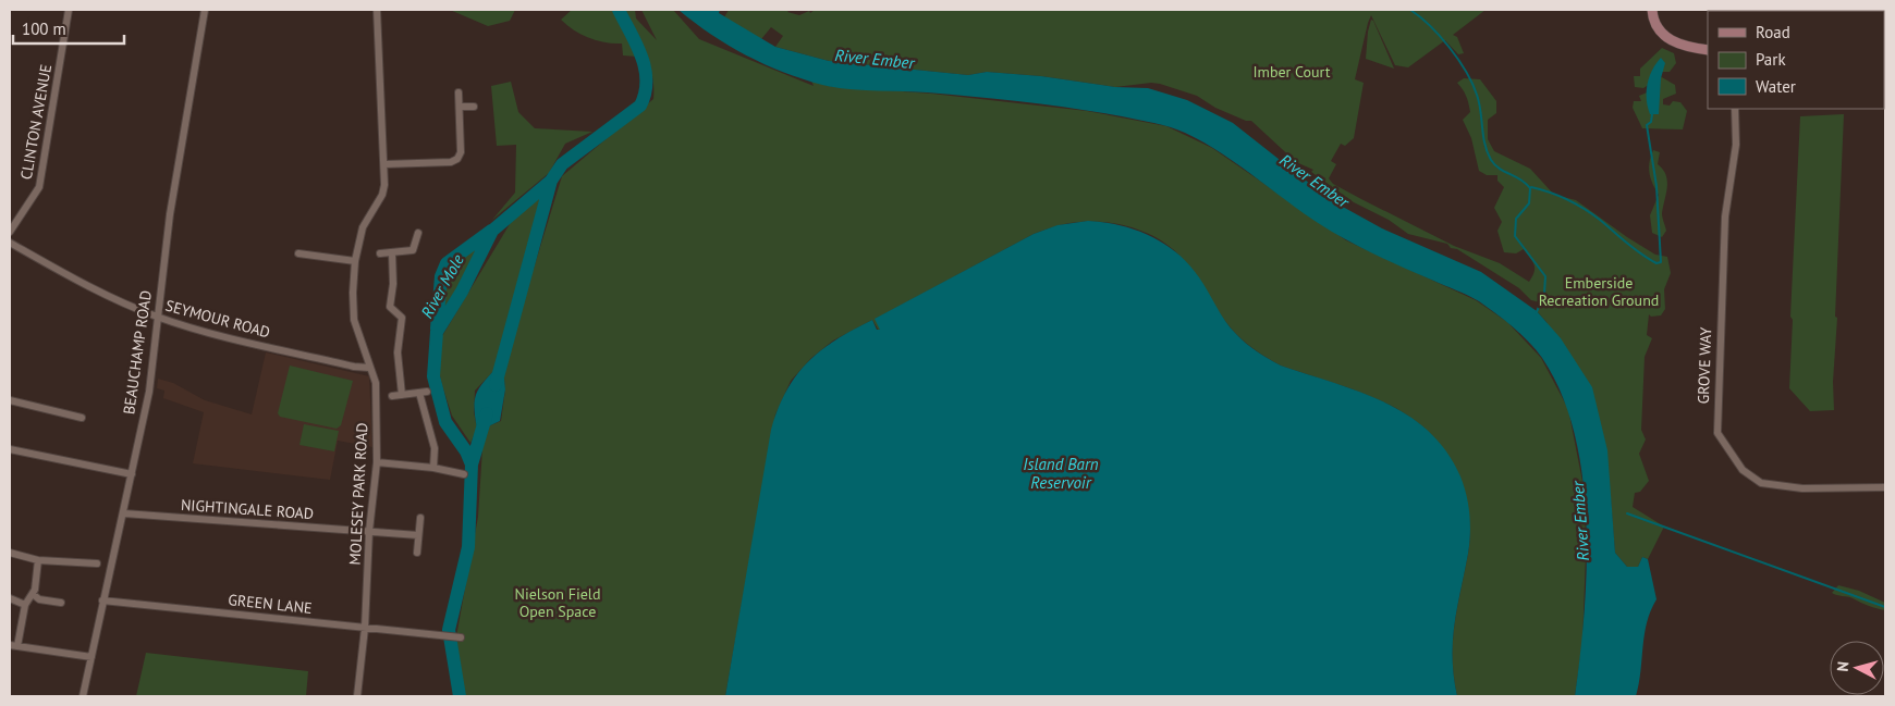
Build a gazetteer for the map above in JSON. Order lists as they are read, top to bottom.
{
  "streets": {
    "street": [
      "CLINTON AVENUE",
      "SEYMOUR ROAD",
      "BEAUCHAMP ROAD",
      "GROVE WAY",
      "MOLESEY PARK ROAD",
      "NIGHTINGALE ROAD",
      "GREEN LANE"
    ]
  },
  "crossings": [
    ["SEYMOUR ROAD", "BEAUCHAMP ROAD"],
    ["SEYMOUR ROAD", "MOLESEY PARK ROAD"],
    ["BEAUCHAMP ROAD", "NIGHTINGALE ROAD"],
    ["BEAUCHAMP ROAD", "GREEN LANE"],
    ["MOLESEY PARK ROAD", "NIGHTINGALE ROAD"],
    ["MOLESEY PARK ROAD", "GREEN LANE"]
  ],
  "water": ["River Ember", "River Mole", "Island Barn Reservoir"],
  "parks": ["Imber Court", "Emberside Recreation Ground", "Nielson Field Open Space"],
  "legend": ["Road", "Park", "Water"],
  "scale_bar": "100 m",
  "north": "left"
}
